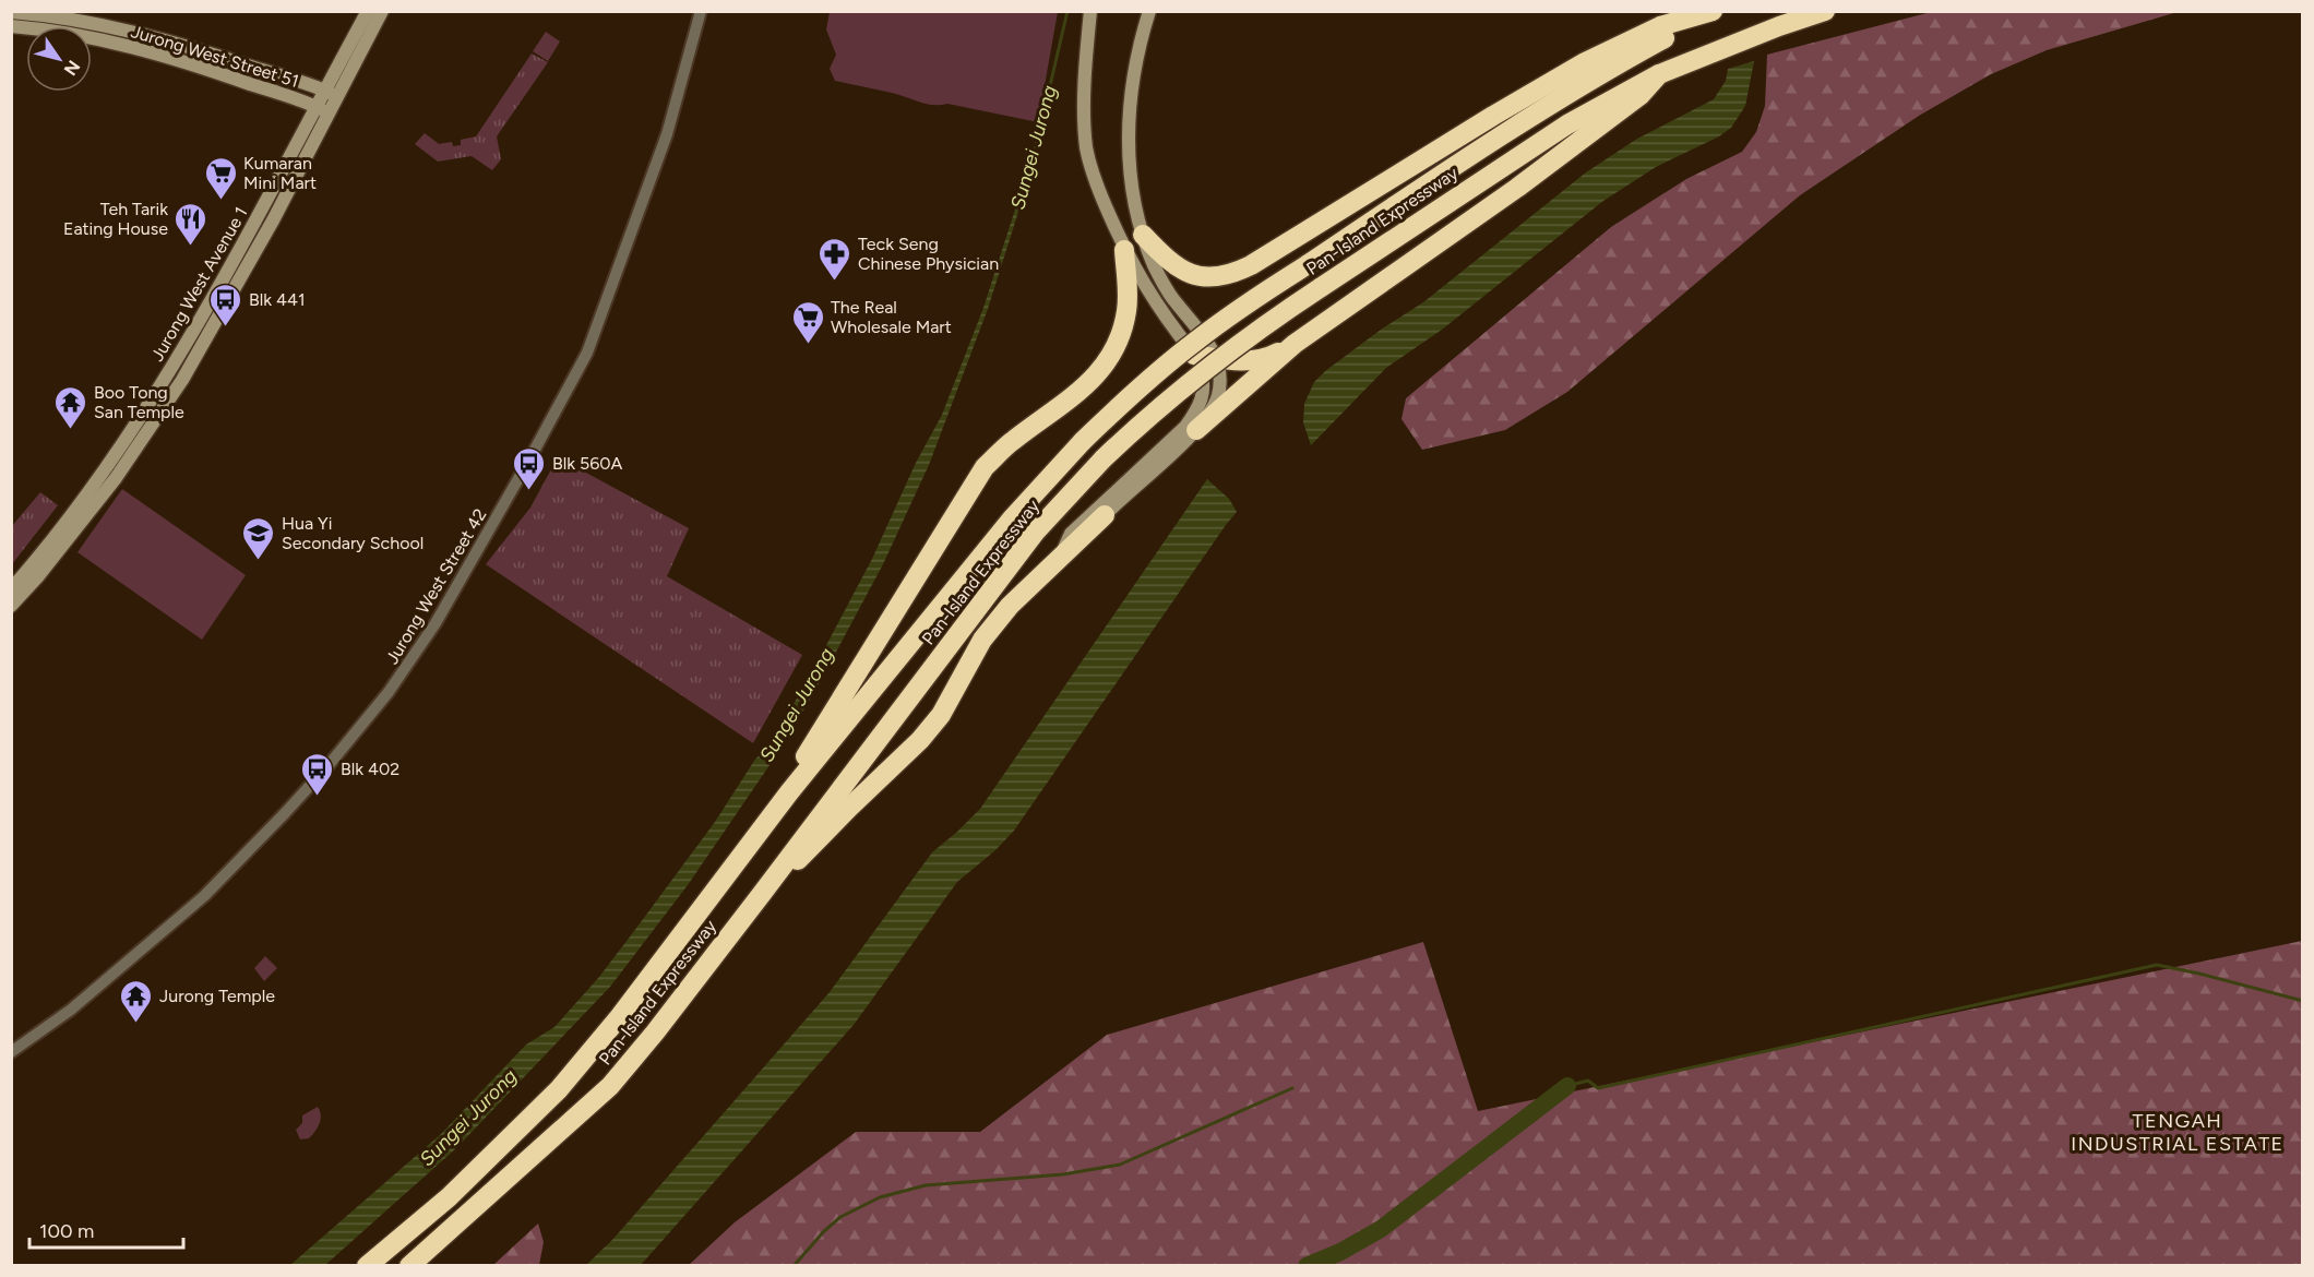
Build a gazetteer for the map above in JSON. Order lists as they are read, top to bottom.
{
  "streets": {
    "highway": ["Pan-Island Expressway"],
    "street": ["Jurong West Street 51", "Jurong West Avenue 1", "Jurong West Street 42"]
  },
  "crossings": [
    ["Jurong West Street 51", "Jurong West Avenue 1"]
  ],
  "districts": ["TENGAH INDUSTRIAL ESTATE"],
  "water": ["Sungei Jurong"],
  "places": {
    "supermarket": ["Kumaran Mini Mart", "The Real Wholesale Mart"],
    "restaurant": ["Teh Tarik Eating House"],
    "pharmacy": ["Teck Seng Chinese Physician"],
    "bus stop": ["Blk 441", "Blk 560A", "Blk 402"],
    "temple": ["Boo Tong San Temple", "Jurong Temple"],
    "school or university": ["Hua Yi Secondary School"]
  },
  "scale_bar": "100 m",
  "north": "bottom right"
}
